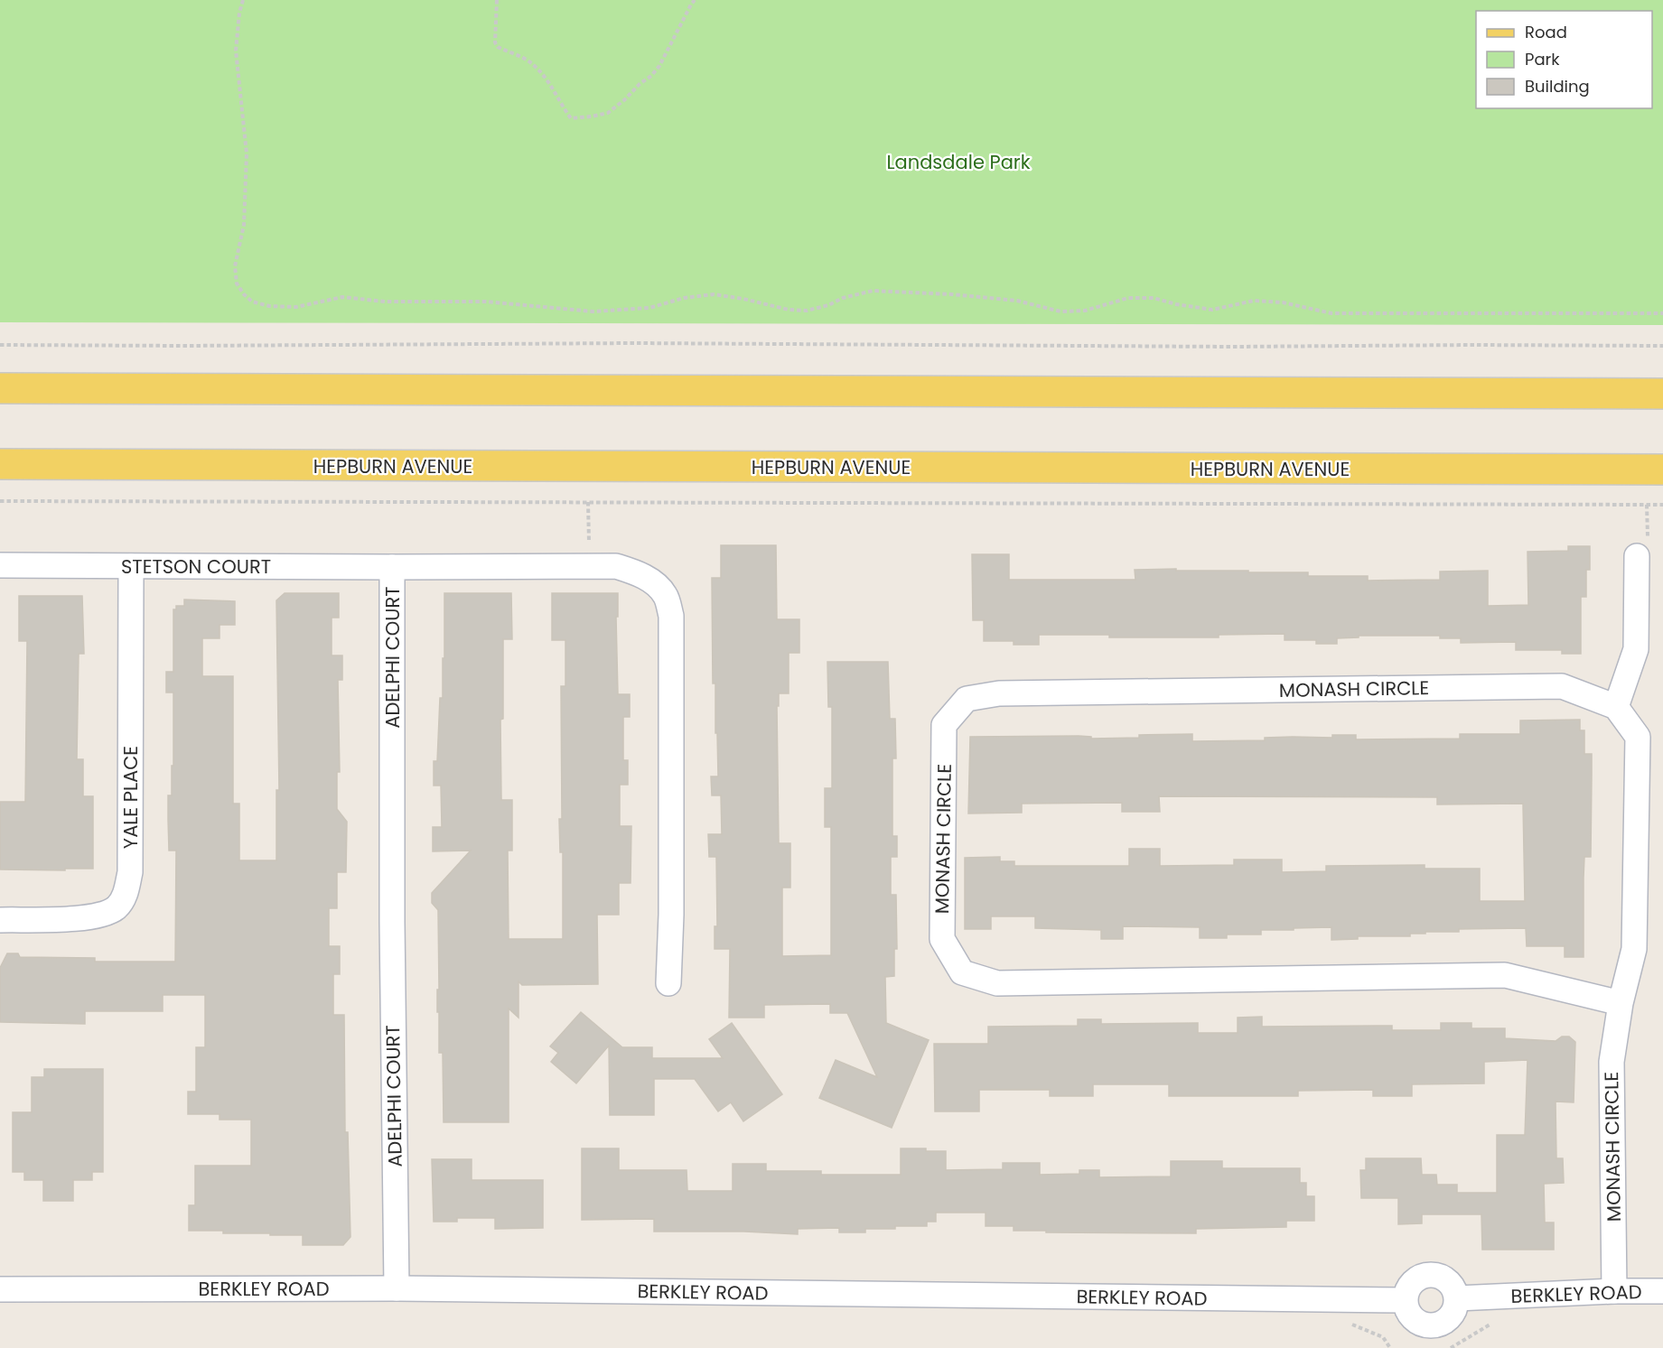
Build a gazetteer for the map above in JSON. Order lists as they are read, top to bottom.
{
  "streets": {
    "main road": ["HEPBURN AVENUE"],
    "street": [
      "STETSON COURT",
      "ADELPHI COURT",
      "MONASH CIRCLE",
      "YALE PLACE",
      "BERKLEY ROAD"
    ]
  },
  "crossings": [
    ["STETSON COURT", "ADELPHI COURT"],
    ["STETSON COURT", "YALE PLACE"],
    ["ADELPHI COURT", "BERKLEY ROAD"],
    ["MONASH CIRCLE", "BERKLEY ROAD"]
  ],
  "parks": ["Landsdale Park"],
  "legend": ["Road", "Park", "Building"]
}
